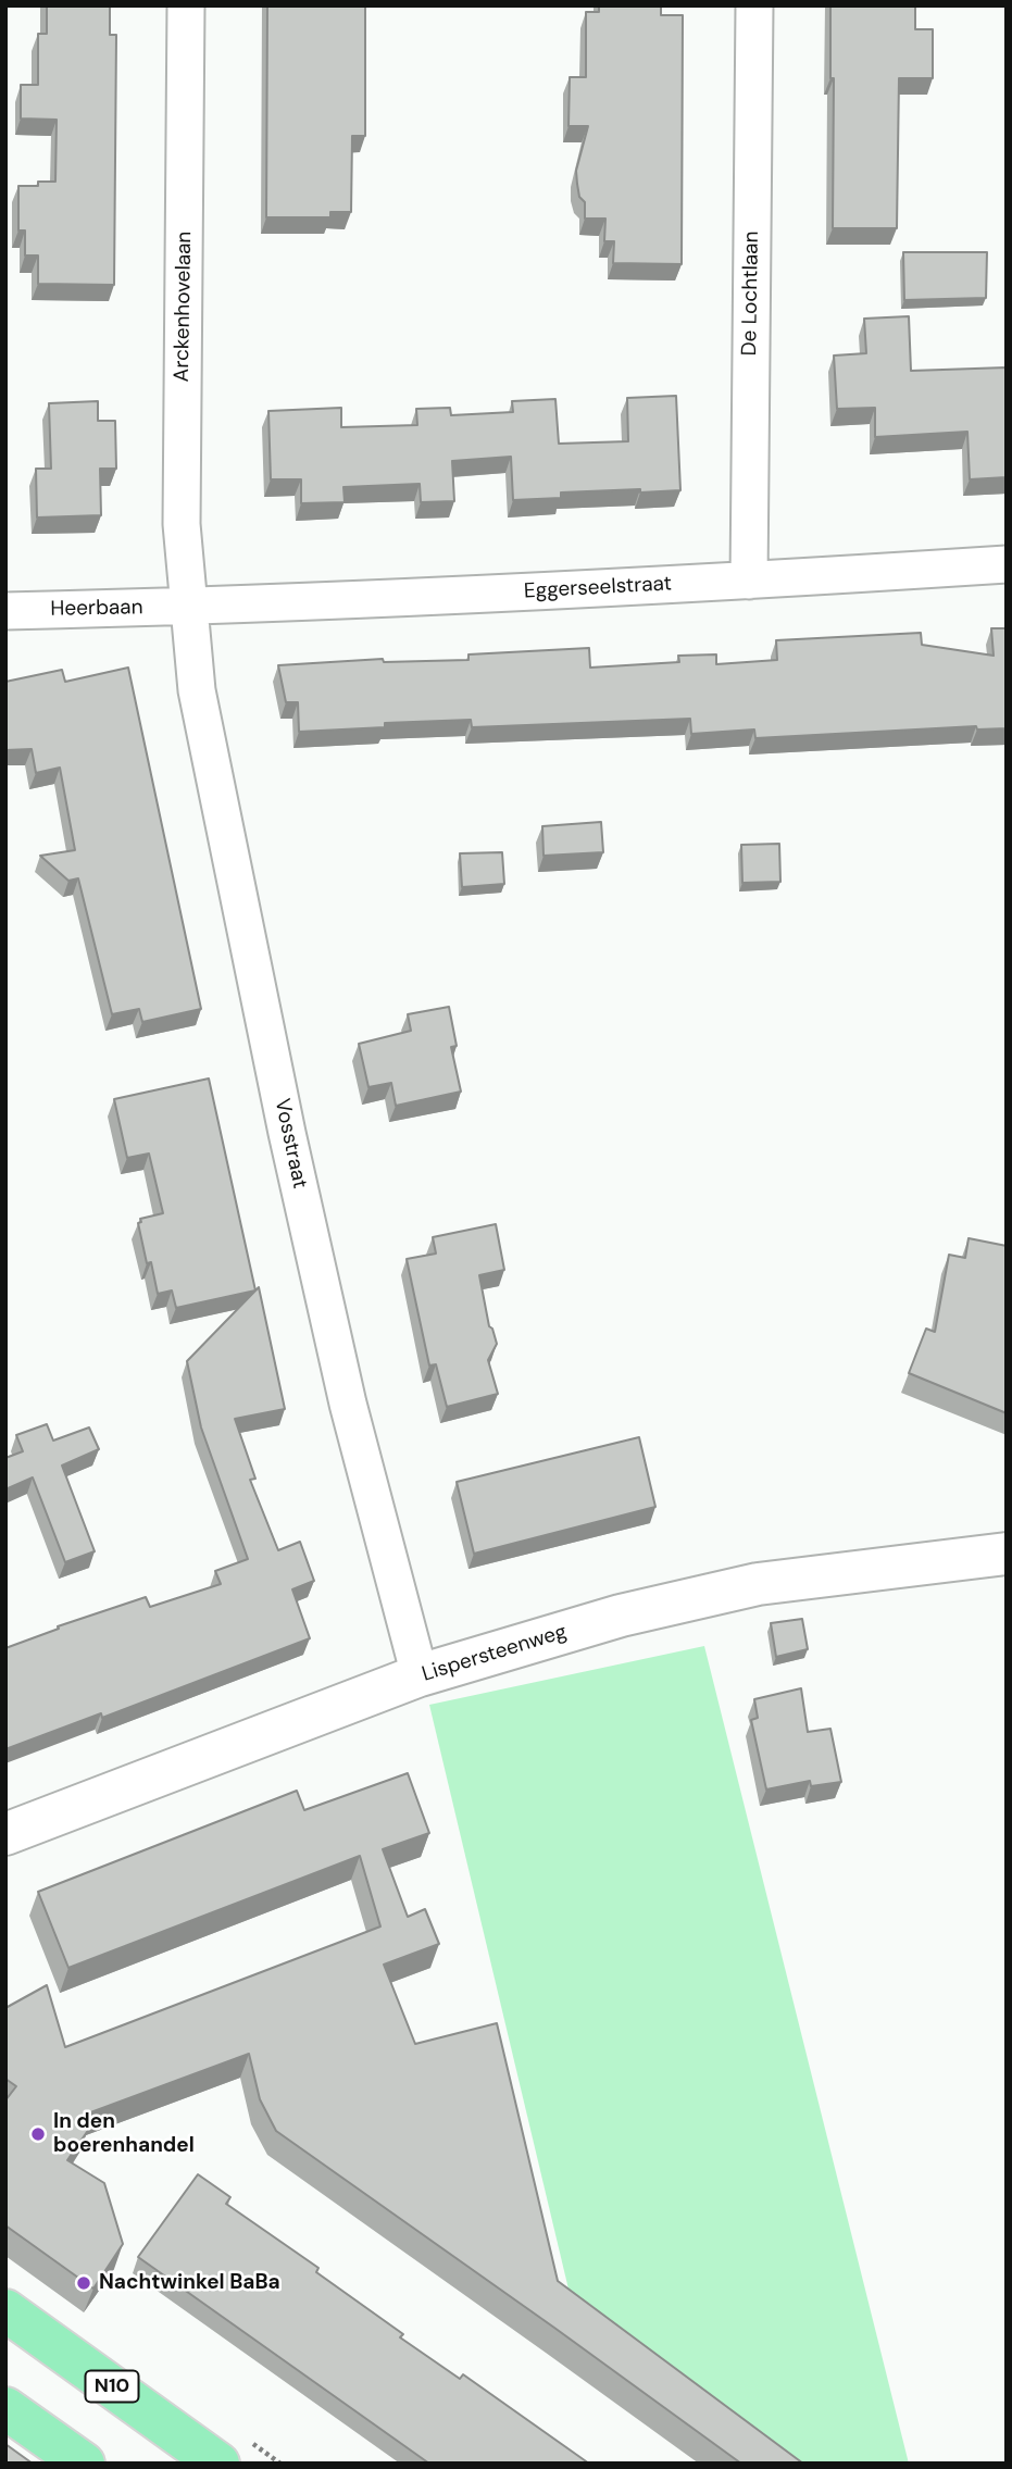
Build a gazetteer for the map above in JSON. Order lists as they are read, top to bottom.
{
  "streets": {
    "main road": ["N10"],
    "street": [
      "De Lochtlaan",
      "Arckenhovelaan",
      "Eggerseelstraat",
      "Heerbaan",
      "Vosstraat",
      "Lispersteenweg"
    ]
  },
  "crossings": [
    ["De Lochtlaan", "Eggerseelstraat"],
    ["Arckenhovelaan", "Eggerseelstraat"],
    ["Arckenhovelaan", "Heerbaan"],
    ["Arckenhovelaan", "Vosstraat"],
    ["Eggerseelstraat", "Heerbaan"],
    ["Eggerseelstraat", "Vosstraat"],
    ["Heerbaan", "Vosstraat"],
    ["Vosstraat", "Lispersteenweg"]
  ],
  "places": ["In den boerenhandel", "Nachtwinkel BaBa"]
}
